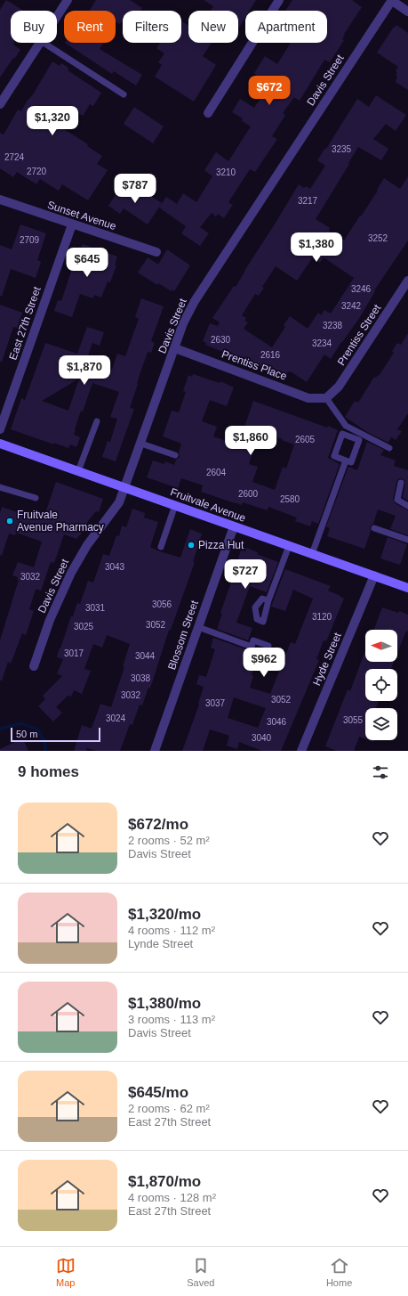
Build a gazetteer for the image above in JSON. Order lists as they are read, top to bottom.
{
  "streets": {
    "main road": ["Fruitvale Avenue"],
    "street": [
      "Davis Street",
      "Sunset Avenue",
      "East 27th Street",
      "Prentiss Street",
      "Prentiss Place",
      "Blossom Street",
      "Hyde Street"
    ]
  },
  "crossings": [
    ["Davis Street", "Prentiss Place"],
    ["Davis Street", "Fruitvale Avenue"],
    ["Sunset Avenue", "East 27th Street"],
    ["Prentiss Street", "Prentiss Place"],
    ["Fruitvale Avenue", "Blossom Street"],
    ["Fruitvale Avenue", "Hyde Street"]
  ],
  "places": ["Fruitvale Avenue Pharmacy", "Pizza Hut"],
  "house_numbers": [
    "3235",
    "2724",
    "2720",
    "3210",
    "3217",
    "3252",
    "2709",
    "3246",
    "3242",
    "3238",
    "2630",
    "3234",
    "2616",
    "2605",
    "2604",
    "2600",
    "2580",
    "3043",
    "3032",
    "3056",
    "3031",
    "3120",
    "3052",
    "3025",
    "3017",
    "3044",
    "3038",
    "3032",
    "3052",
    "3037",
    "3024",
    "3055",
    "3046",
    "3040"
  ],
  "scale_bar": "50 m",
  "north": "left",
  "page": {
    "chip": [
      "Buy",
      "Rent",
      "Filters",
      "New",
      "Apartment"
    ],
    "price": [
      "$672",
      "$1,320",
      "$787",
      "$1,380",
      "$645",
      "$1,870",
      "$1,860",
      "$727",
      "$962"
    ],
    "scale": "50 m",
    "heading": "9 homes",
    "list": [
      {
        "name": "$672/mo",
        "note": "2 rooms · 52 m² · Davis Street"
      },
      {
        "name": "$1,320/mo",
        "note": "4 rooms · 112 m² · Lynde Street"
      },
      {
        "name": "$1,380/mo",
        "note": "3 rooms · 113 m² · Davis Street"
      },
      {
        "name": "$645/mo",
        "note": "2 rooms · 62 m² · East 27th Street"
      },
      {
        "name": "$1,870/mo",
        "note": "4 rooms · 128 m² · East 27th Street"
      }
    ],
    "tabs": ["Map", "Saved", "Home"]
  }
}
